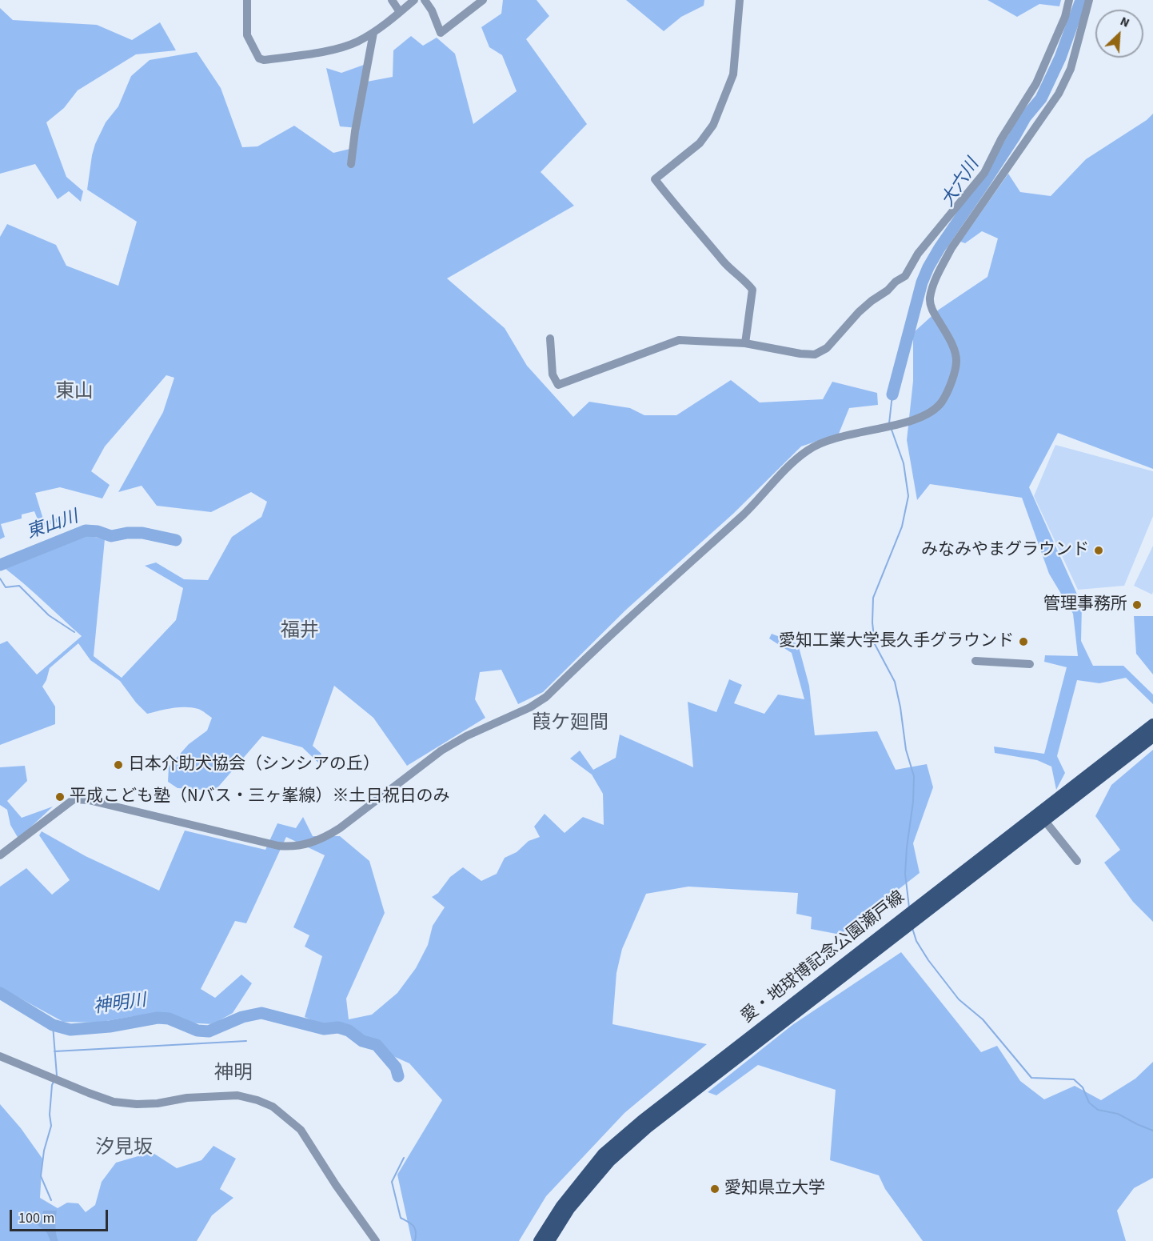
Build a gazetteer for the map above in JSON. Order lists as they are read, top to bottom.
{
  "streets": {
    "main road": ["愛・地球博記念公園瀬戸線"]
  },
  "districts": [
    "東山",
    "福井",
    "葭ケ廻間",
    "神明",
    "汐見坂"
  ],
  "water": ["大六川", "東山川", "神明川"],
  "places": [
    "みなみやまグラウンド",
    "管理事務所",
    "愛知工業大学長久手グラウンド",
    "日本介助犬協会（シンシアの丘）",
    "平成こども塾（Nバス・三ヶ峯線）※土日祝日のみ",
    "愛知県立大学"
  ],
  "scale_bar": "100 m",
  "north": "top right"
}
